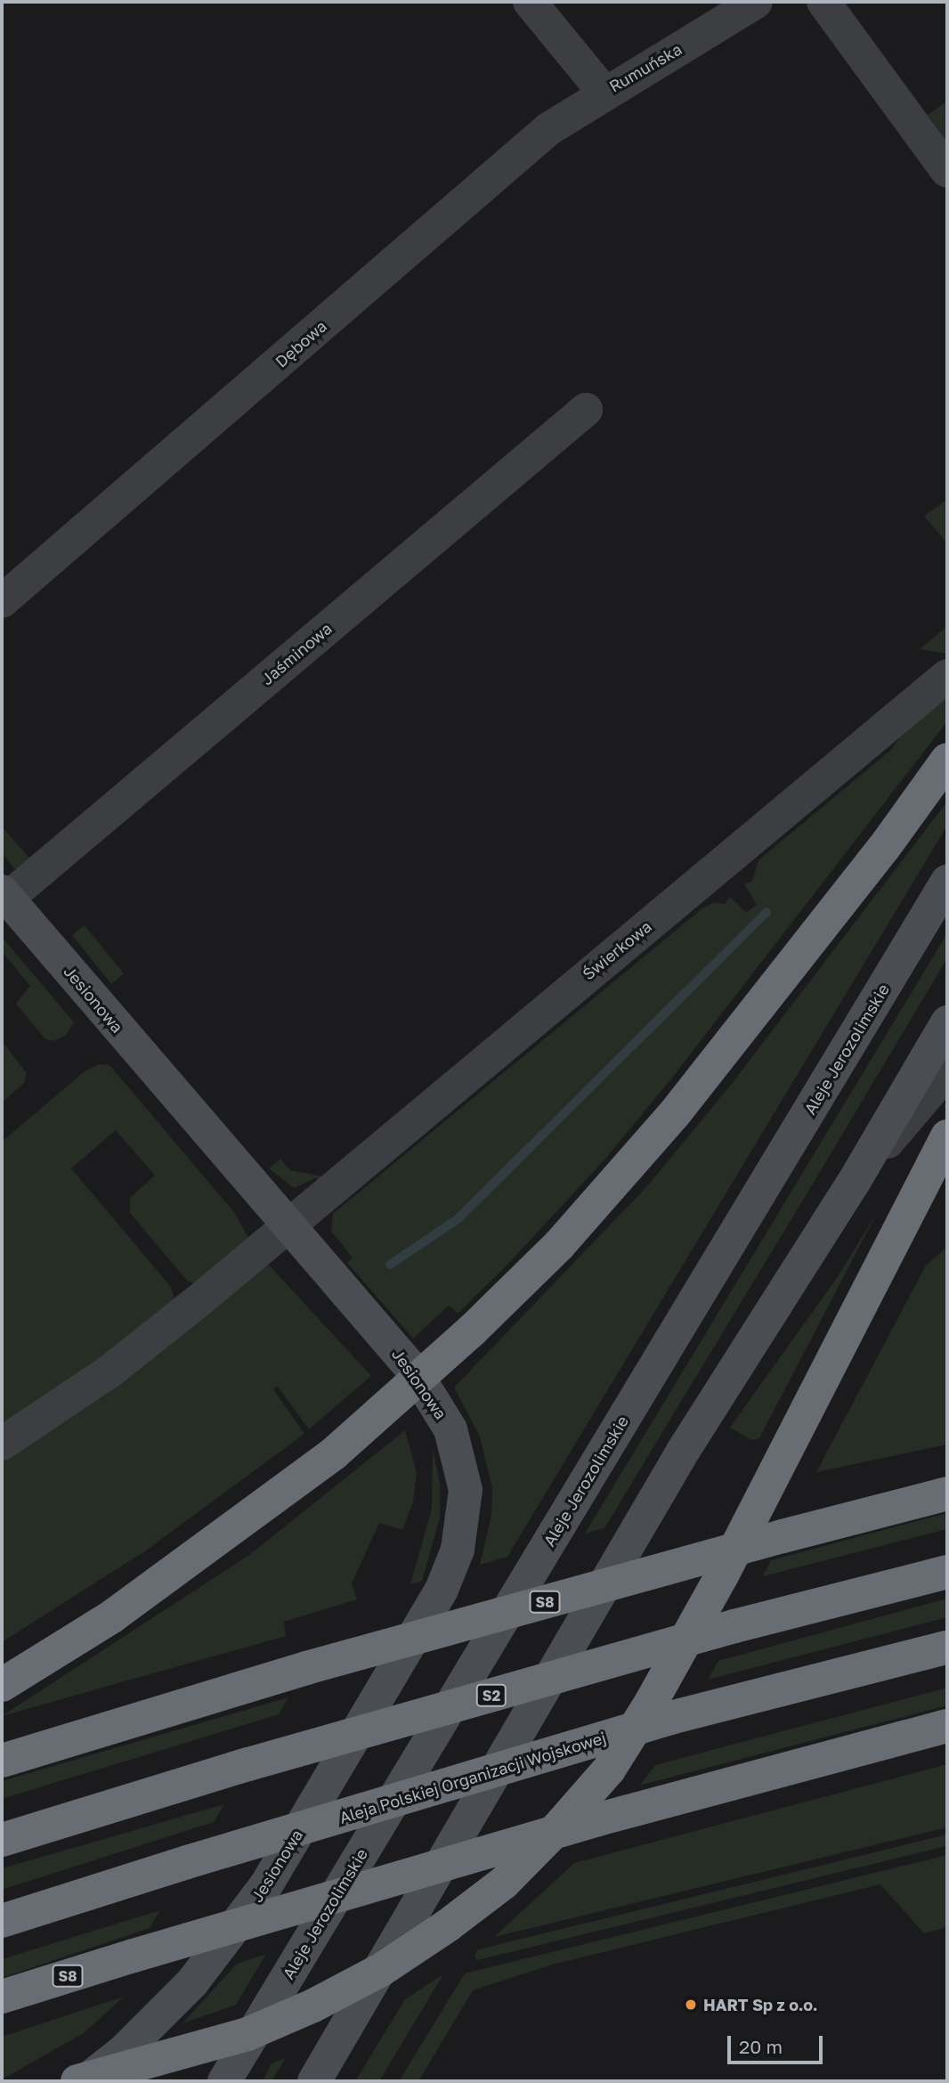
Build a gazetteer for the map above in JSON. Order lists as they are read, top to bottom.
{
  "streets": {
    "highway": ["S8", "S2", "Aleja Polskiej Organizacji Wojskowej"],
    "main road": ["Jesionowa", "Aleje Jerozolimskie"],
    "street": [
      "Rumuńska",
      "Dębowa",
      "Jaśminowa",
      "Świerkowa"
    ]
  },
  "crossings": [
    ["Rumuńska", "Dębowa"],
    ["Jaśminowa", "Jesionowa"],
    ["Świerkowa", "Jesionowa"]
  ],
  "places": ["HART Sp z o.o."],
  "scale_bar": "20 m"
}
